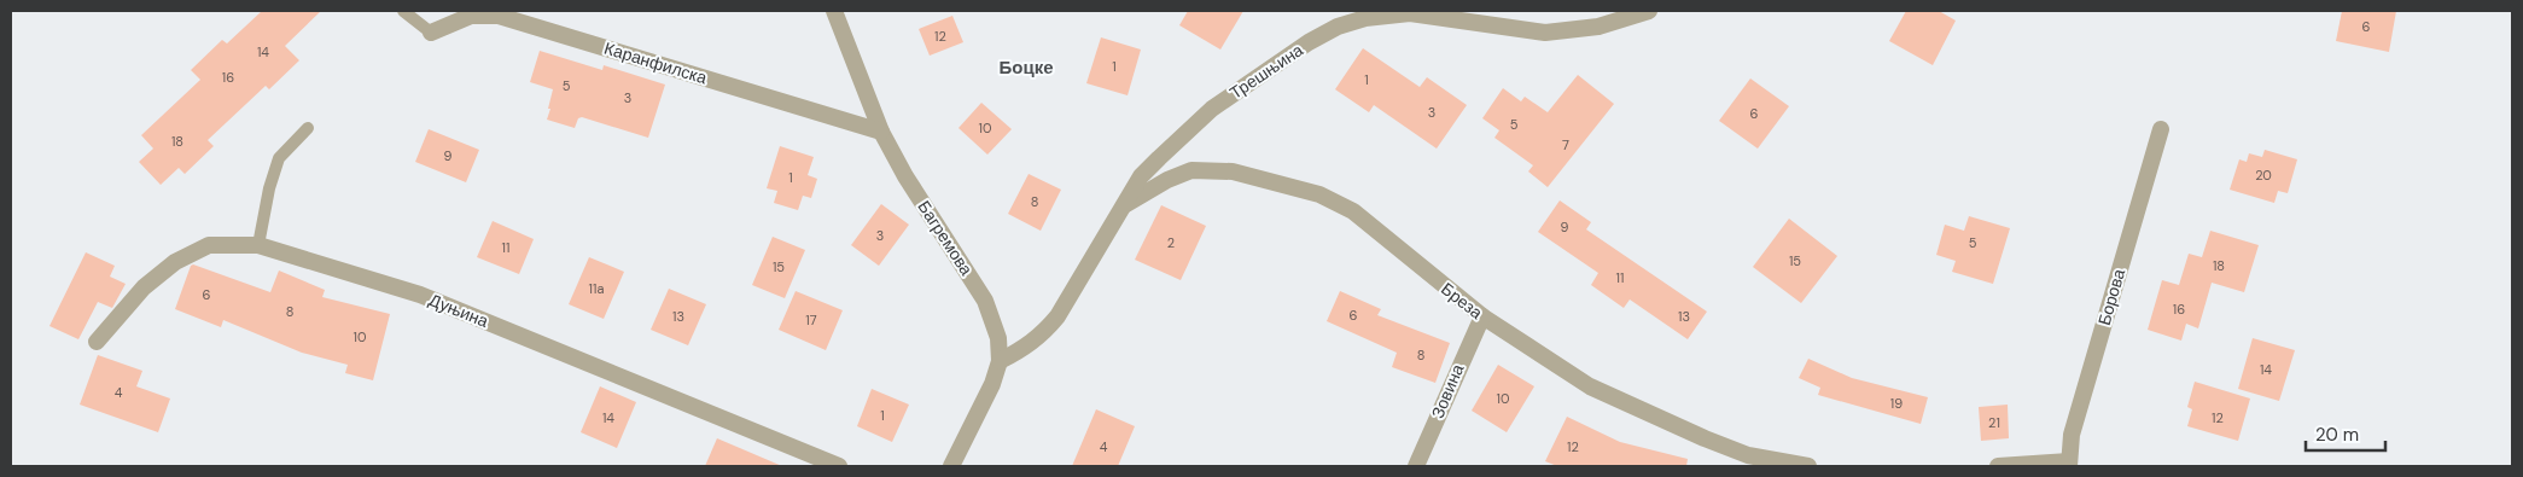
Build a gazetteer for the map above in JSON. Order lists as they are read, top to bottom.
{
  "streets": {
    "street": [
      "Каранфилска",
      "Трешњина",
      "Багремова",
      "Борова",
      "Бреза",
      "Дуњина",
      "Зовина"
    ]
  },
  "crossings": [
    ["Каранфилска", "Багремова"],
    ["Трешњина", "Багремова"],
    ["Трешњина", "Бреза"],
    ["Бреза", "Зовина"]
  ],
  "districts": ["Боцке"],
  "house_numbers": [
    "6",
    "12",
    "14",
    "1",
    "16",
    "1",
    "5",
    "3",
    "3",
    "6",
    "5",
    "10",
    "18",
    "7",
    "9",
    "20",
    "1",
    "8",
    "9",
    "3",
    "2",
    "5",
    "11",
    "15",
    "18",
    "15",
    "11",
    "11a",
    "6",
    "16",
    "8",
    "6",
    "13",
    "13",
    "17",
    "10",
    "8",
    "14",
    "4",
    "10",
    "19",
    "1",
    "14",
    "12",
    "21",
    "4",
    "12"
  ],
  "scale_bar": "20 m"
}
